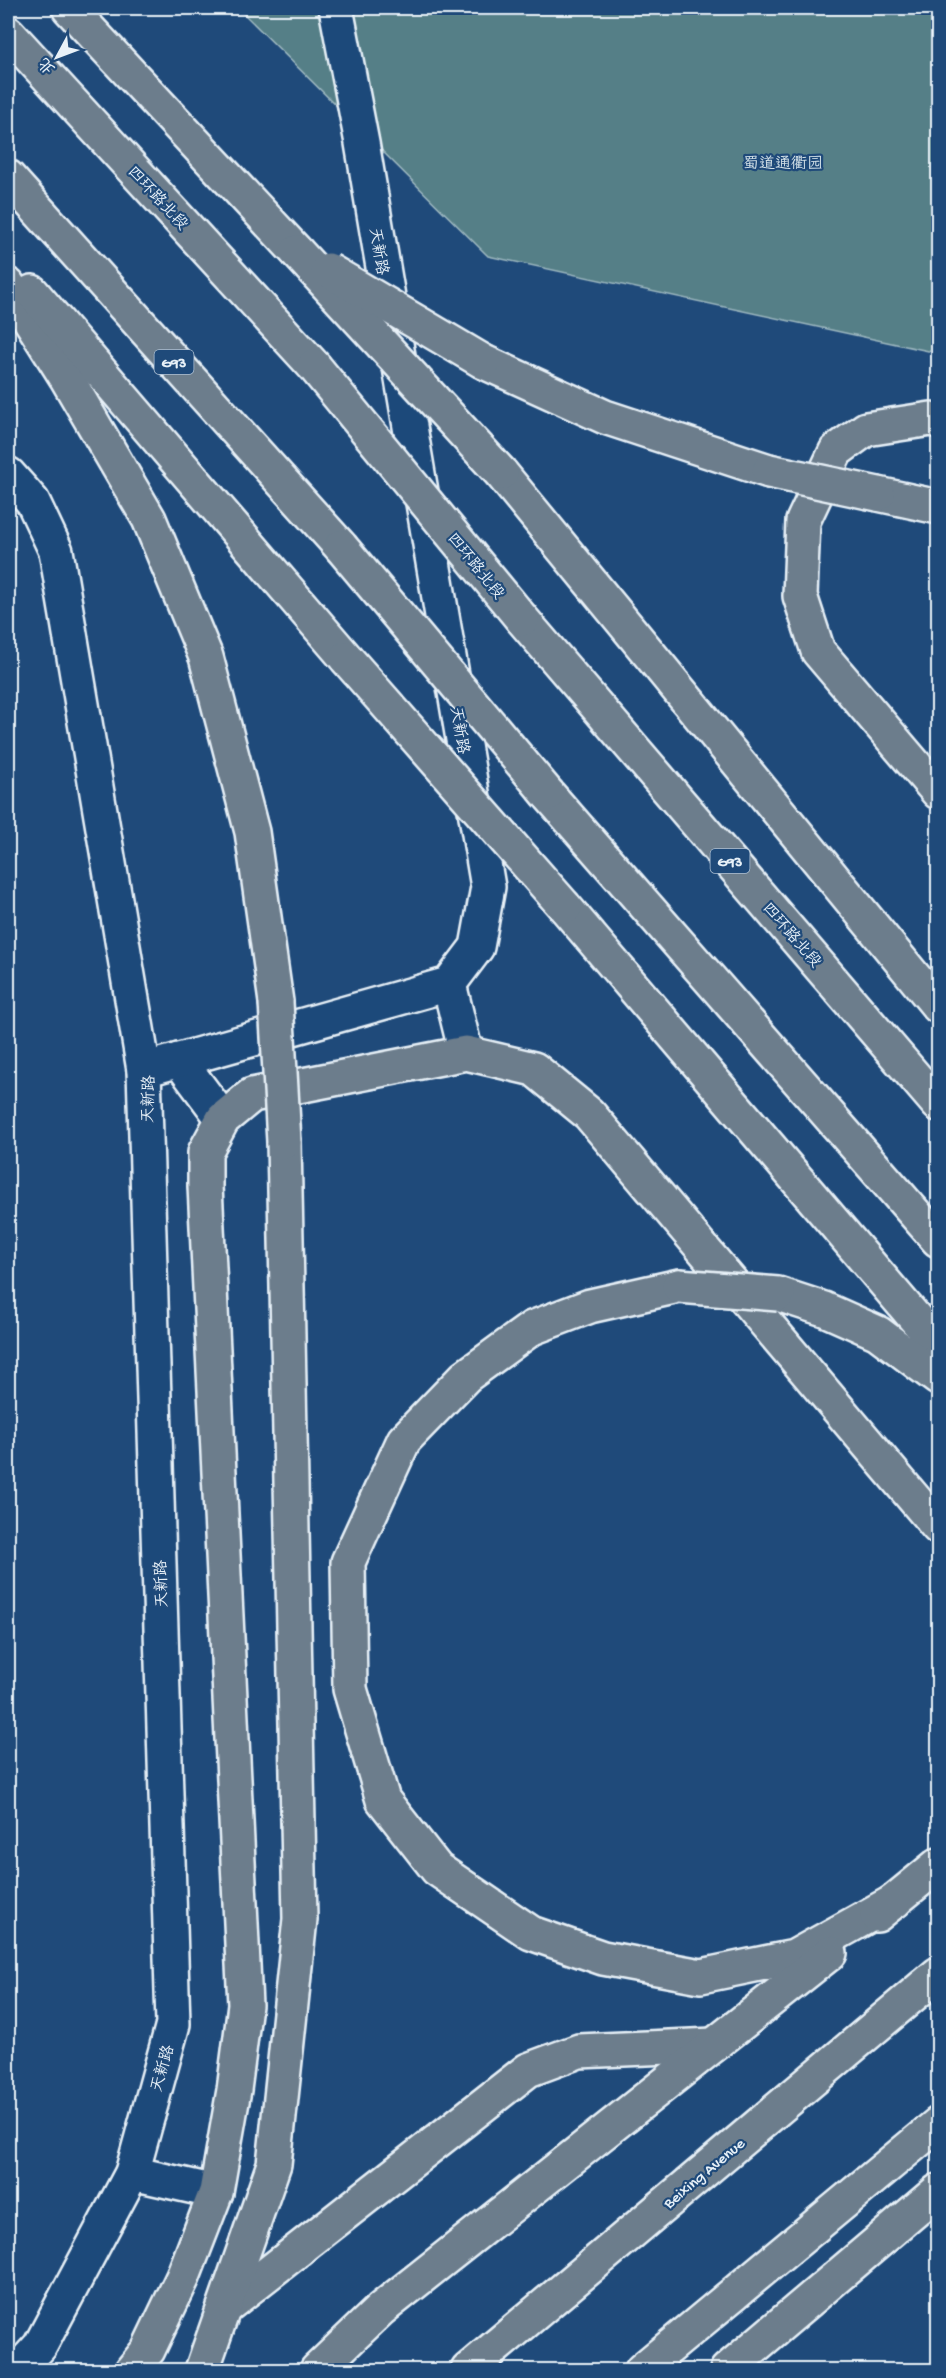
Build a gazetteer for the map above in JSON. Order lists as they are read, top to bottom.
{
  "streets": {
    "main road": ["四环路北段", "G93", "Beixing Avenue"],
    "street": ["天新路"]
  },
  "parks": ["蜀道通衢园"],
  "north": "bottom left"
}
